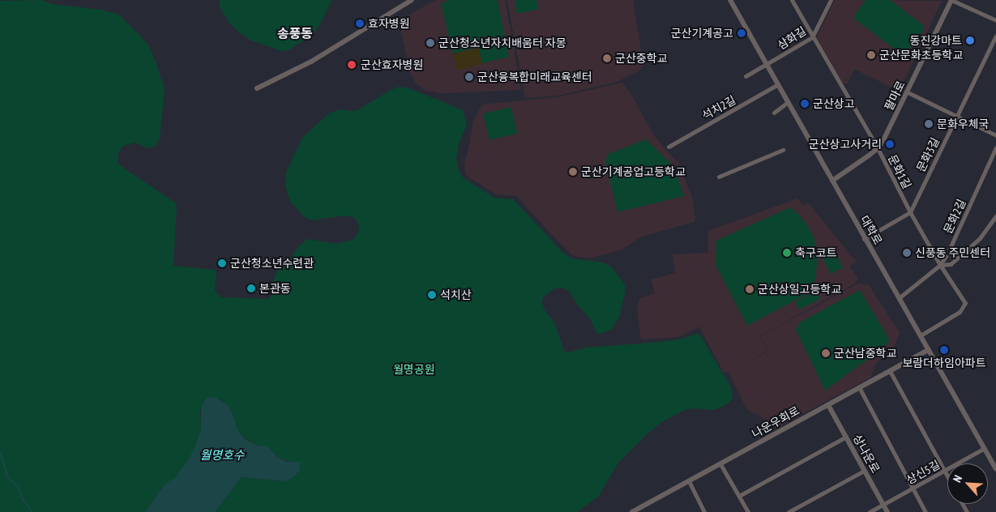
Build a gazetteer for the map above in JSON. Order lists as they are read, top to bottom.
{
  "streets": {
    "street": [
      "삼화길",
      "팔마로",
      "석치2길",
      "문화3길",
      "문화1길",
      "문화2길",
      "대학로",
      "나운우회로",
      "상나운로",
      "상신5길"
    ]
  },
  "crossings": [
    ["삼화길", "문화1길"],
    ["삼화길", "대학로"],
    ["팔마로", "문화1길"],
    ["팔마로", "대학로"],
    ["석치2길", "대학로"],
    ["문화3길", "문화1길"],
    ["문화1길", "문화2길"],
    ["문화1길", "대학로"],
    ["문화2길", "대학로"],
    ["대학로", "나운우회로"],
    ["대학로", "상신5길"],
    ["나운우회로", "상나운로"],
    ["상나운로", "상신5길"]
  ],
  "districts": ["송풍동"],
  "water": ["월명호수"],
  "parks": ["월명공원"],
  "places": [
    "효자병원",
    "군산기계공고",
    "동진강마트",
    "군산청소년자치배움터 자몽",
    "군산문화초등학교",
    "군산중학교",
    "군산효자병원",
    "군산융복합미래교육센터",
    "군산상고",
    "문화우체국",
    "군산상고사거리",
    "군산기계공업고등학교",
    "축구코트",
    "신풍동 주민센터",
    "군산청소년수련관",
    "본관동",
    "군산상일고등학교",
    "석치산",
    "보람더하임아파트",
    "군산남중학교"
  ],
  "north": "top left"
}
